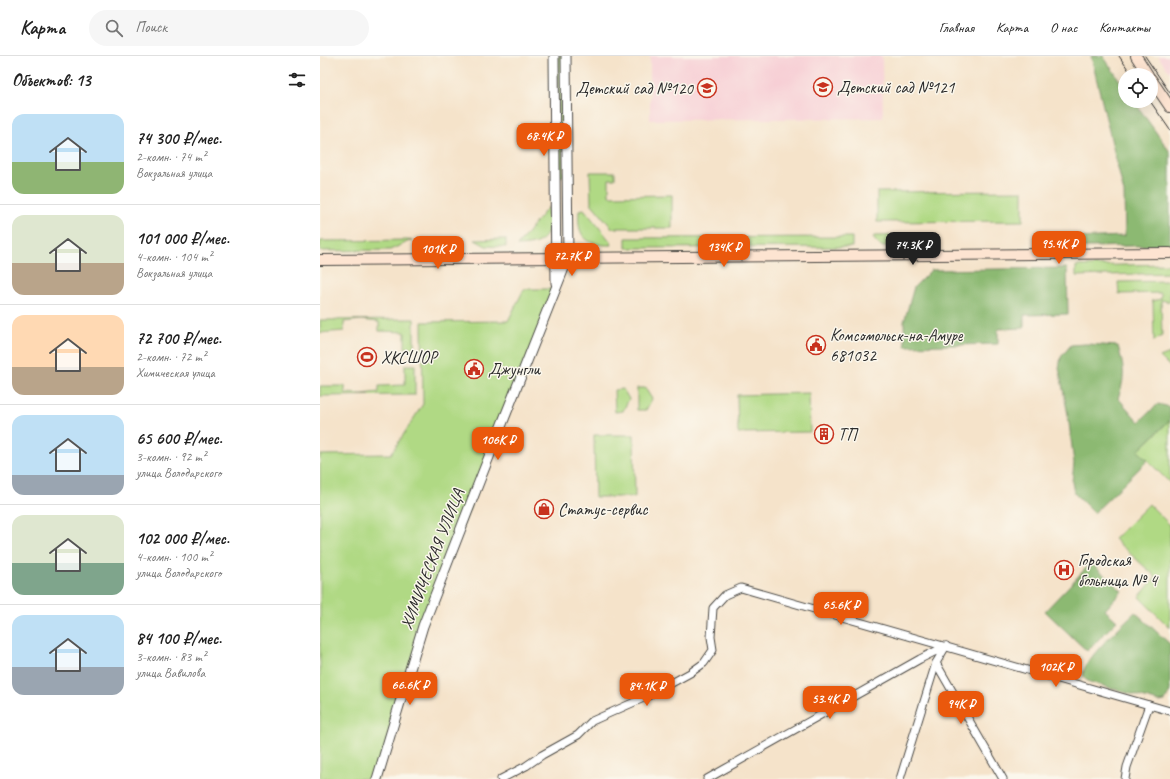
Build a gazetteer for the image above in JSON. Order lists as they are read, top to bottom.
{
  "streets": {
    "street": ["ХИМИЧЕСКАЯ УЛИЦА"]
  },
  "places": {
    "school or university": ["Детский сад №121", "Детский сад №120"],
    "public building": ["Комсомольск-на-Амуре 681032", "Джунгли"],
    "sports": ["ХКСШОР"],
    "building": ["ТП"],
    "shop": ["Статус-сервис"],
    "hospital": ["Городская больница № 4"]
  },
  "page": {
    "header": "Карта",
    "search": "Поиск",
    "nav": [
      "Главная",
      "Карта",
      "О нас",
      "Контакты"
    ],
    "heading": "Объектов: 13",
    "list": [
      {
        "name": "74 300 ₽/мес.",
        "note": "2-комн. · 74 m² · Вокзальная улица"
      },
      {
        "name": "101 000 ₽/мес.",
        "note": "4-комн. · 104 m² · Вокзальная улица"
      },
      {
        "name": "72 700 ₽/мес.",
        "note": "2-комн. · 72 m² · Химическая улица"
      },
      {
        "name": "65 600 ₽/мес.",
        "note": "3-комн. · 92 m² · улица Володарского"
      },
      {
        "name": "102 000 ₽/мес.",
        "note": "4-комн. · 100 m² · улица Володарского"
      },
      {
        "name": "84 100 ₽/мес.",
        "note": "3-комн. · 83 m² · улица Вавилова"
      }
    ],
    "price": [
      "68.4K ₽",
      "95.4K ₽",
      "74.3K ₽",
      "134K ₽",
      "101K ₽",
      "72.7K ₽",
      "106K ₽",
      "65.6K ₽",
      "102K ₽",
      "66.6K ₽",
      "84.1K ₽",
      "53.4K ₽",
      "94K ₽"
    ]
  }
}
